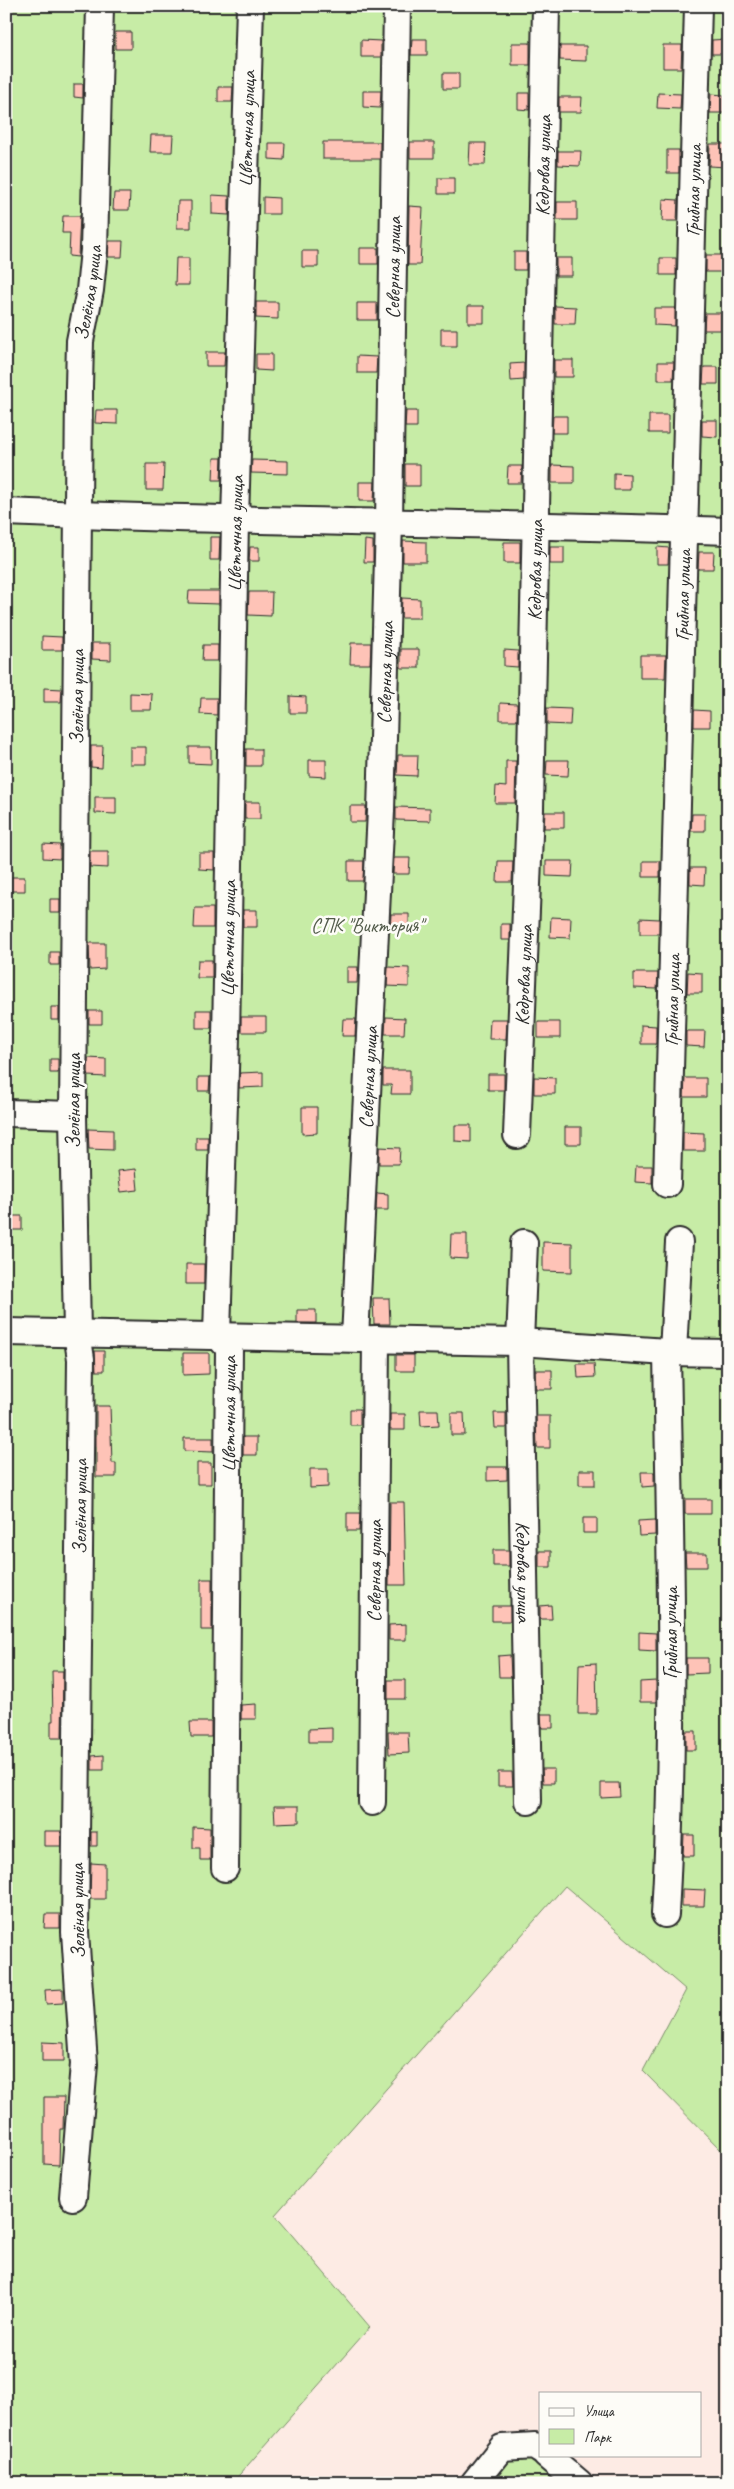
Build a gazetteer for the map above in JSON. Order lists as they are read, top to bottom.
{
  "streets": {
    "street": [
      "Цветочная улица",
      "Кедровая улица",
      "Грибная улица",
      "Северная улица",
      "Зелёная улица"
    ]
  },
  "parks": ["СПК \"Виктория\""],
  "legend": ["Улица", "Парк"]
}
